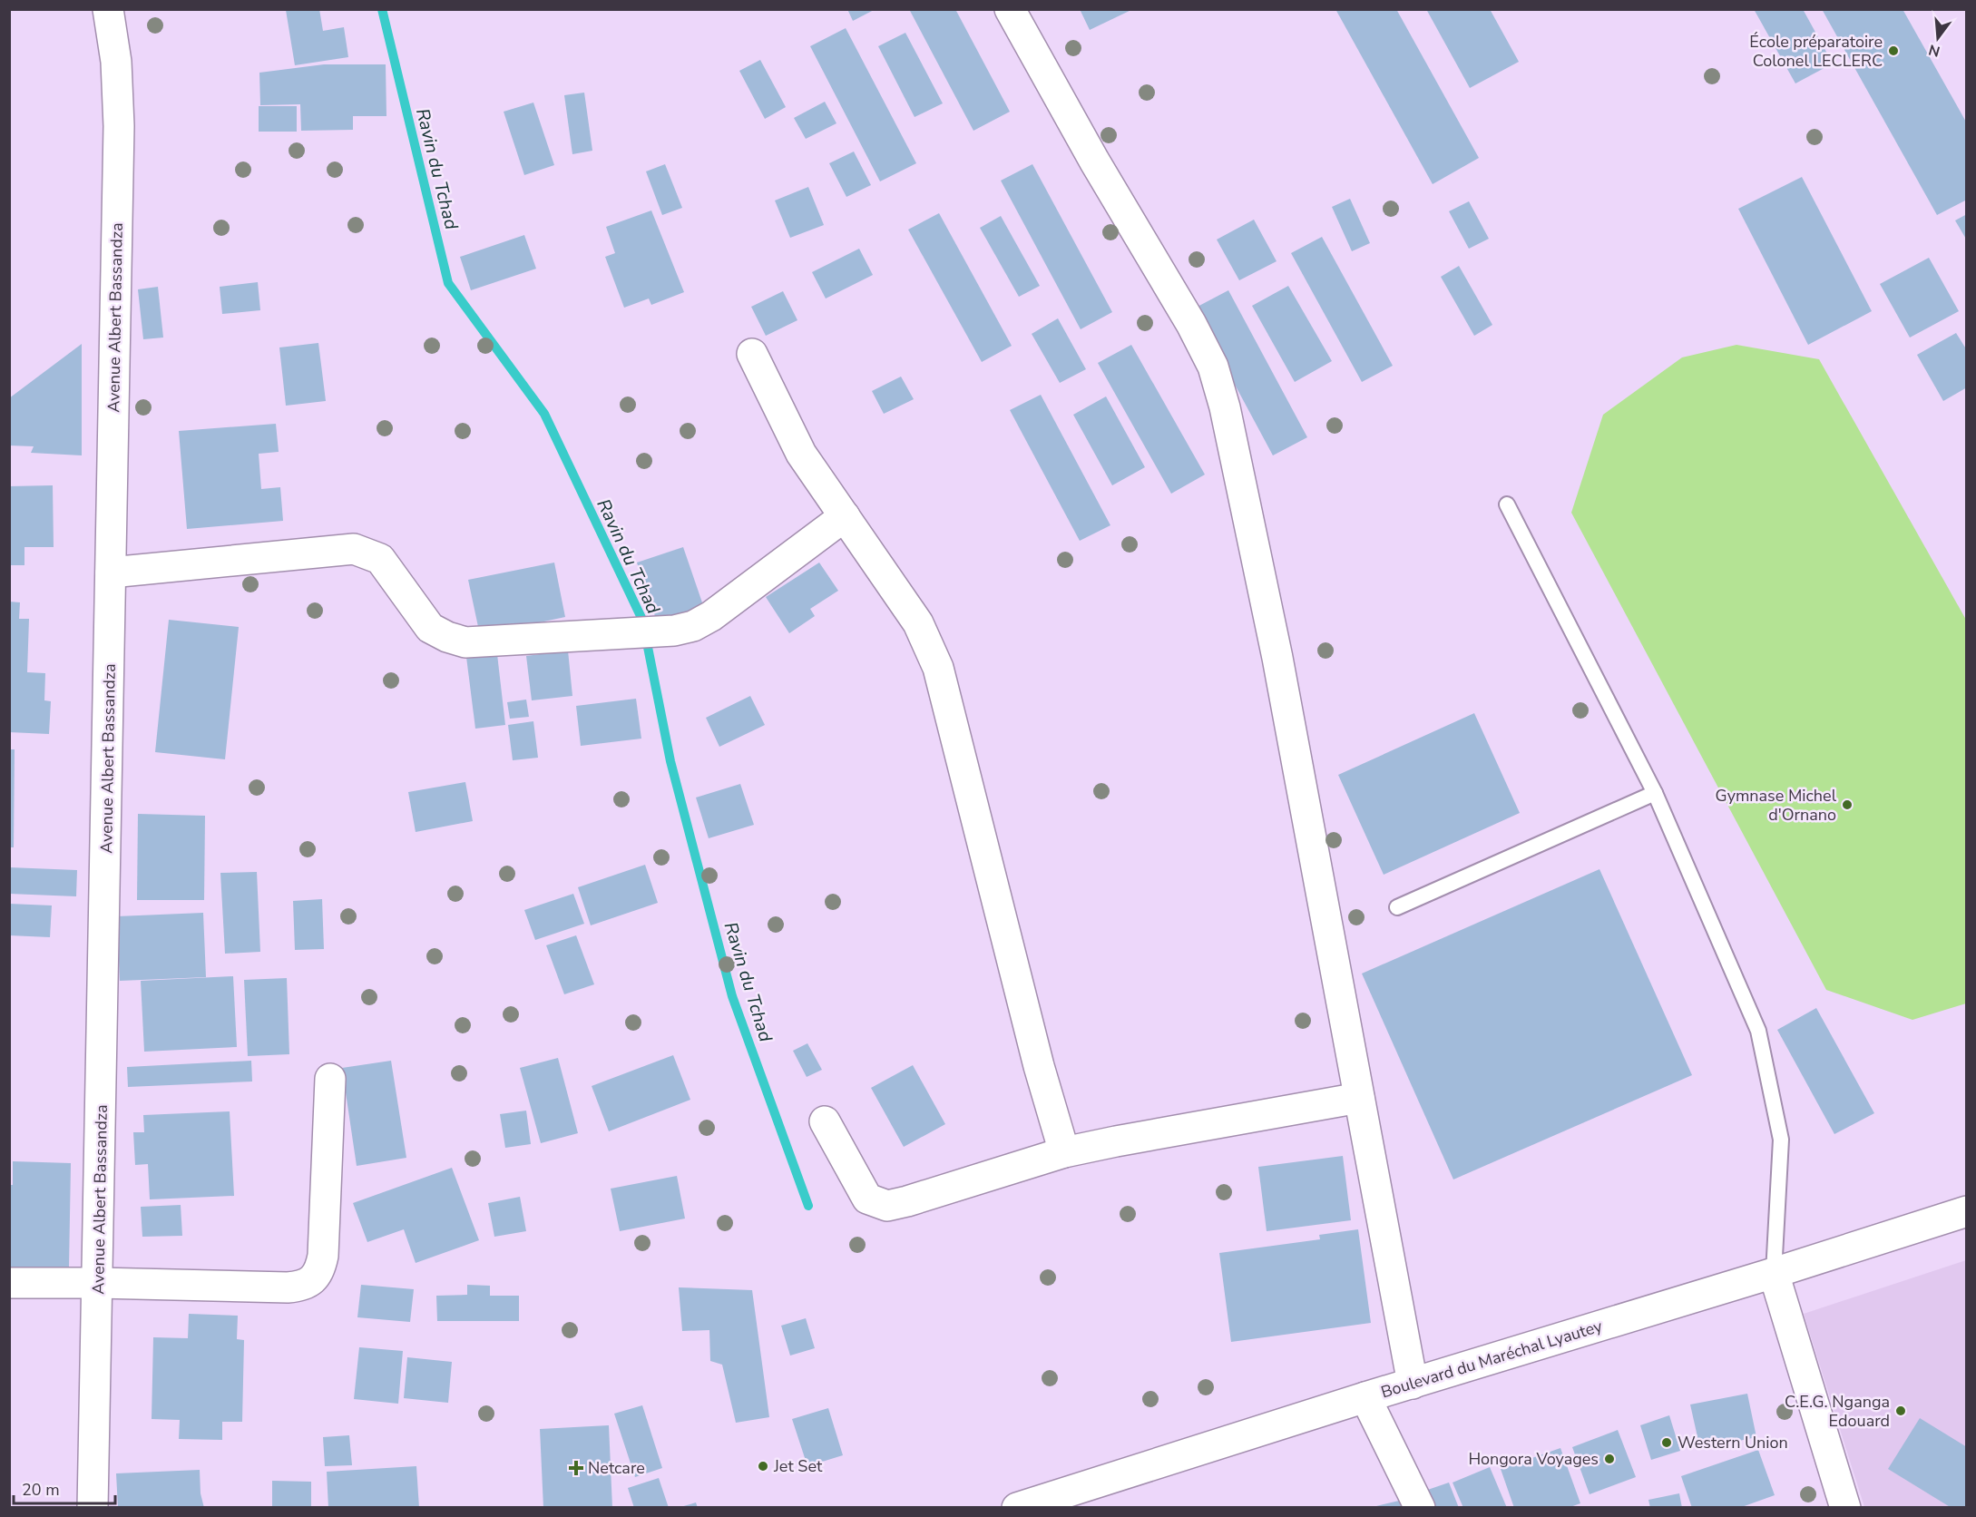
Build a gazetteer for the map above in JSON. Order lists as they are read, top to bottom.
{
  "streets": {
    "street": ["Avenue Albert Bassandza", "Boulevard du Maréchal Lyautey"]
  },
  "water": ["Ravin du Tchad"],
  "places": {
    "other": [
      "École préparatoire Colonel LECLERC",
      "Gymnase Michel d'Ornano",
      "C.E.G. Nganga Edouard",
      "Western Union",
      "Hongora Voyages",
      "Jet Set"
    ],
    "health": ["Netcare"]
  },
  "scale_bar": "20 m",
  "north": "bottom"
}
